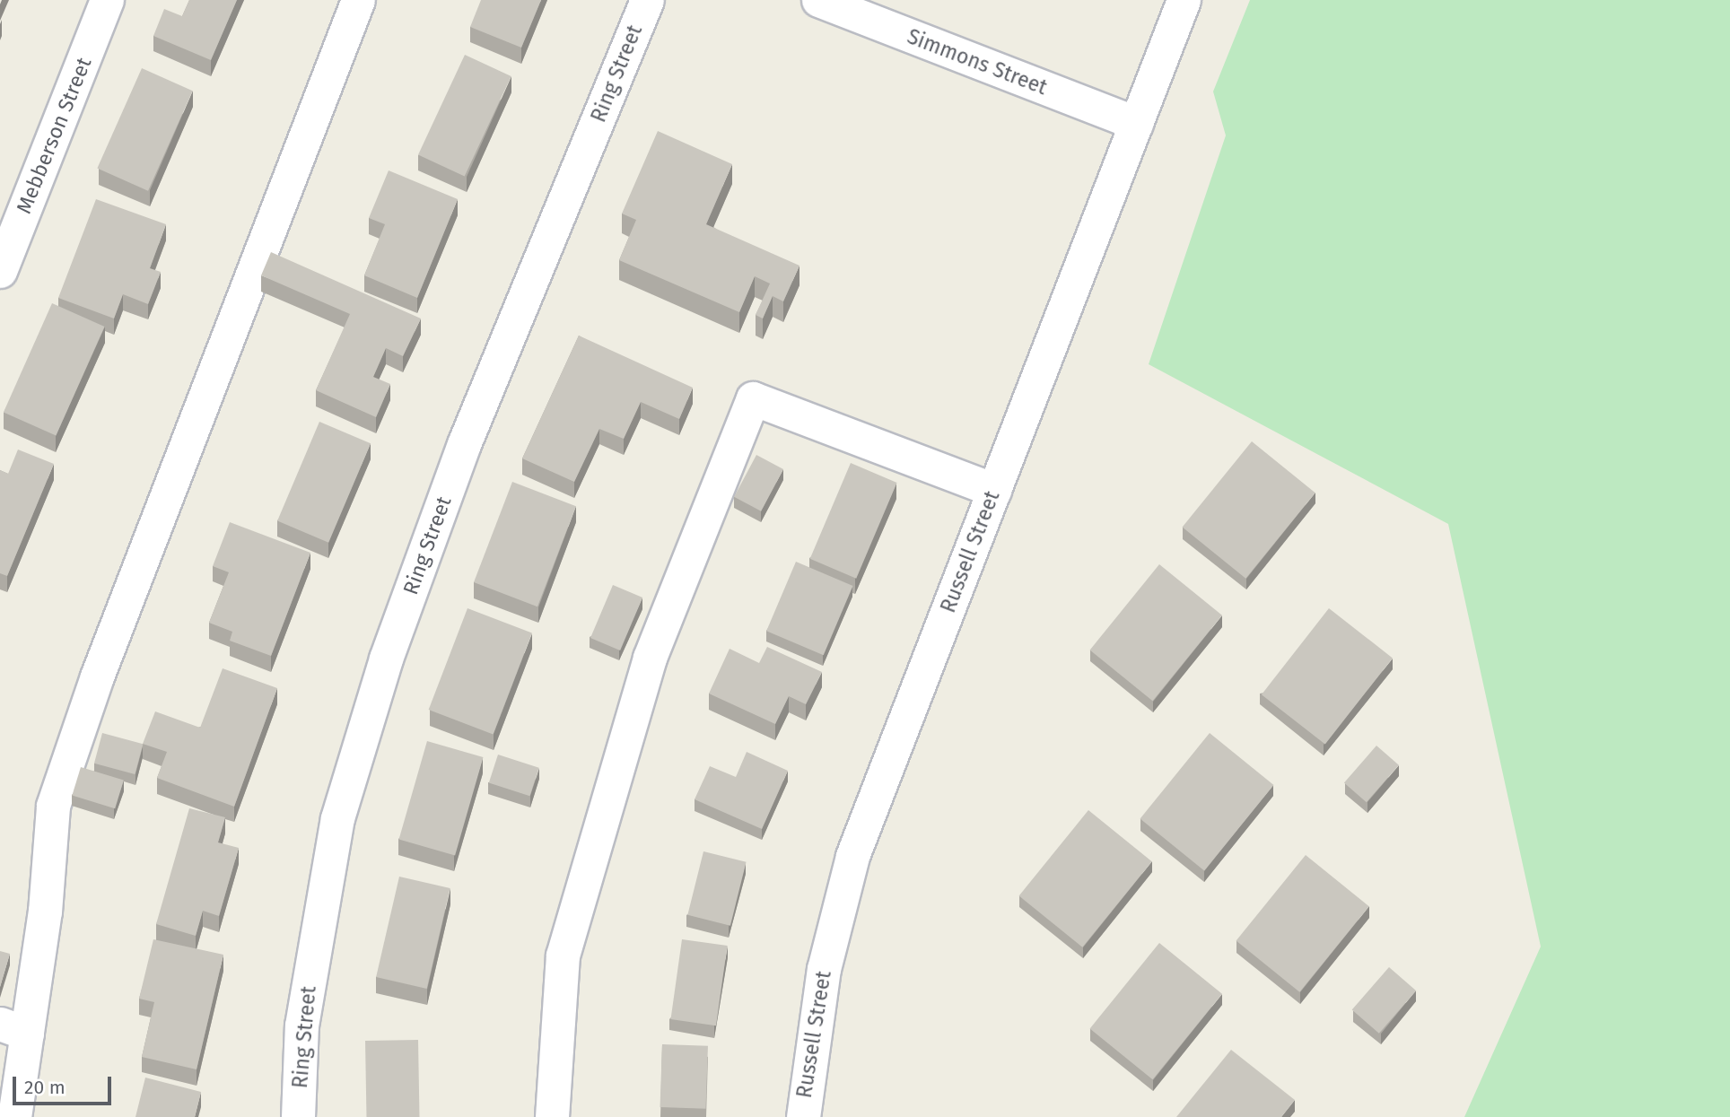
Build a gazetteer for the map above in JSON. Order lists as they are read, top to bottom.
{
  "streets": {
    "street": [
      "Simmons Street",
      "Ring Street",
      "Mebberson Street",
      "Russell Street"
    ]
  },
  "crossings": [
    ["Simmons Street", "Russell Street"]
  ],
  "scale_bar": "20 m"
}
